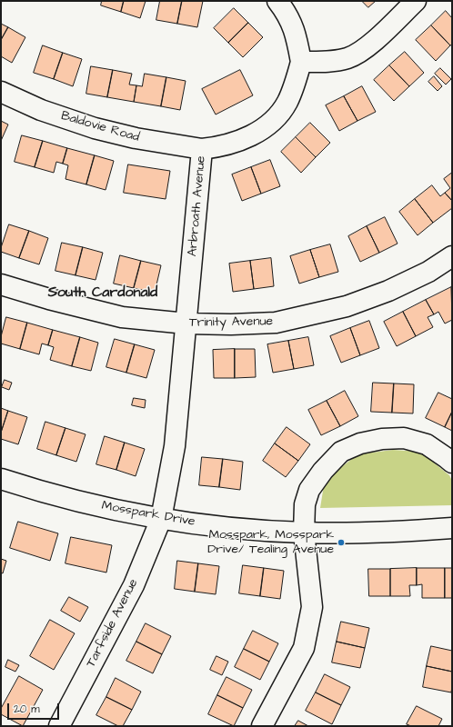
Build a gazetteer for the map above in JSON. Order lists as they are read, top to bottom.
{
  "streets": {
    "street": [
      "Baldovie Road",
      "Arbroath Avenue",
      "Trinity Avenue",
      "Mosspark Drive",
      "Tarfside Avenue"
    ]
  },
  "crossings": [
    ["Baldovie Road", "Arbroath Avenue"],
    ["Arbroath Avenue", "Trinity Avenue"],
    ["Arbroath Avenue", "Mosspark Drive"],
    ["Arbroath Avenue", "Tarfside Avenue"],
    ["Mosspark Drive", "Tarfside Avenue"]
  ],
  "districts": ["South Cardonald"],
  "places": ["Mosspark, Mosspark Drive/ Tealing Avenue"],
  "scale_bar": "20 m"
}
